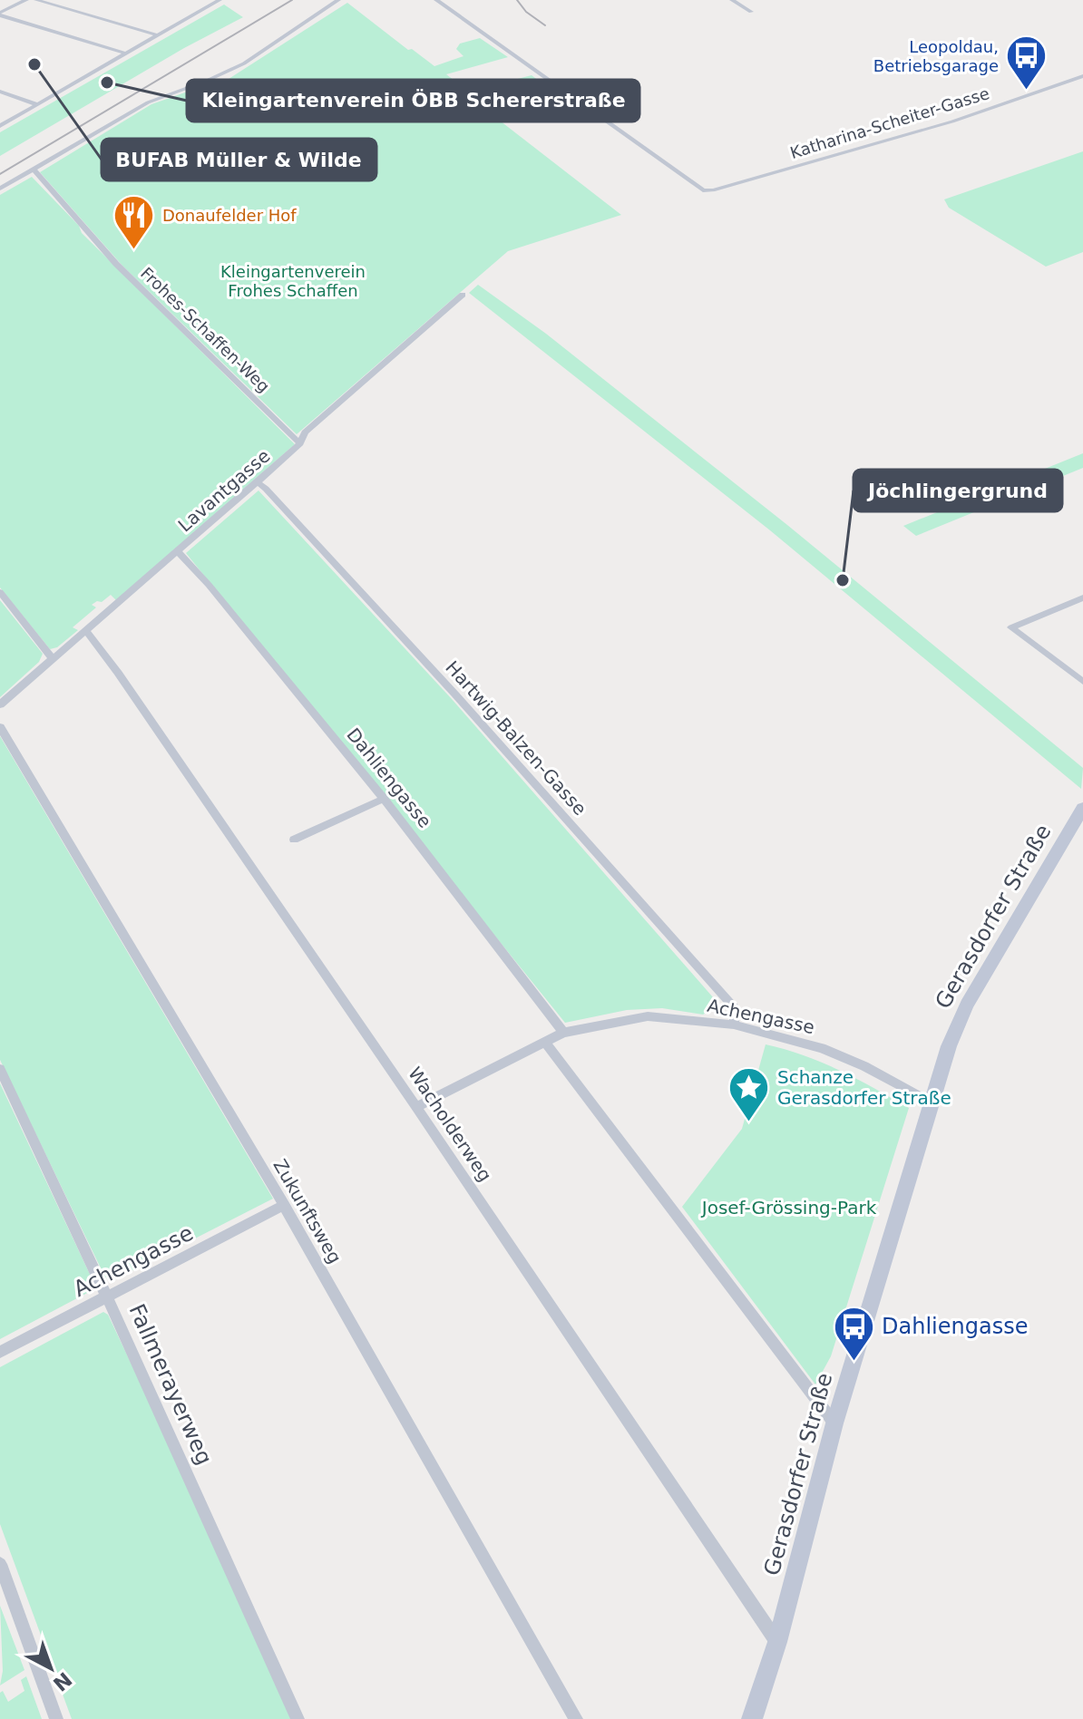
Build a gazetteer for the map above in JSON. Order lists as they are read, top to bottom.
{
  "streets": {
    "main road": ["Gerasdorfer Straße"],
    "street": [
      "Katharina-Scheiter-Gasse",
      "Frohes-Schaffen-Weg",
      "Lavantgasse",
      "Hartwig-Balzen-Gasse",
      "Dahliengasse",
      "Achengasse",
      "Wacholderweg",
      "Zukunftsweg",
      "Fallmerayerweg"
    ]
  },
  "crossings": [
    ["Frohes-Schaffen-Weg", "Lavantgasse"],
    ["Lavantgasse", "Hartwig-Balzen-Gasse"],
    ["Lavantgasse", "Dahliengasse"],
    ["Lavantgasse", "Wacholderweg"],
    ["Hartwig-Balzen-Gasse", "Achengasse"],
    ["Dahliengasse", "Achengasse"],
    ["Gerasdorfer Straße", "Achengasse"],
    ["Gerasdorfer Straße", "Wacholderweg"],
    ["Achengasse", "Wacholderweg"],
    ["Achengasse", "Zukunftsweg"],
    ["Achengasse", "Fallmerayerweg"]
  ],
  "parks": ["Kleingartenverein Frohes Schaffen", "Josef-Grössing-Park"],
  "places": {
    "other": ["BUFAB Müller & Wilde", "Kleingartenverein ÖBB Schererstraße", "Jöchlingergrund"],
    "bus stop": ["Leopoldau, Betriebsgarage", "Dahliengasse"],
    "restaurant": ["Donaufelder Hof"],
    "place": ["Schanze Gerasdorfer Straße"]
  },
  "north": "bottom right"
}
